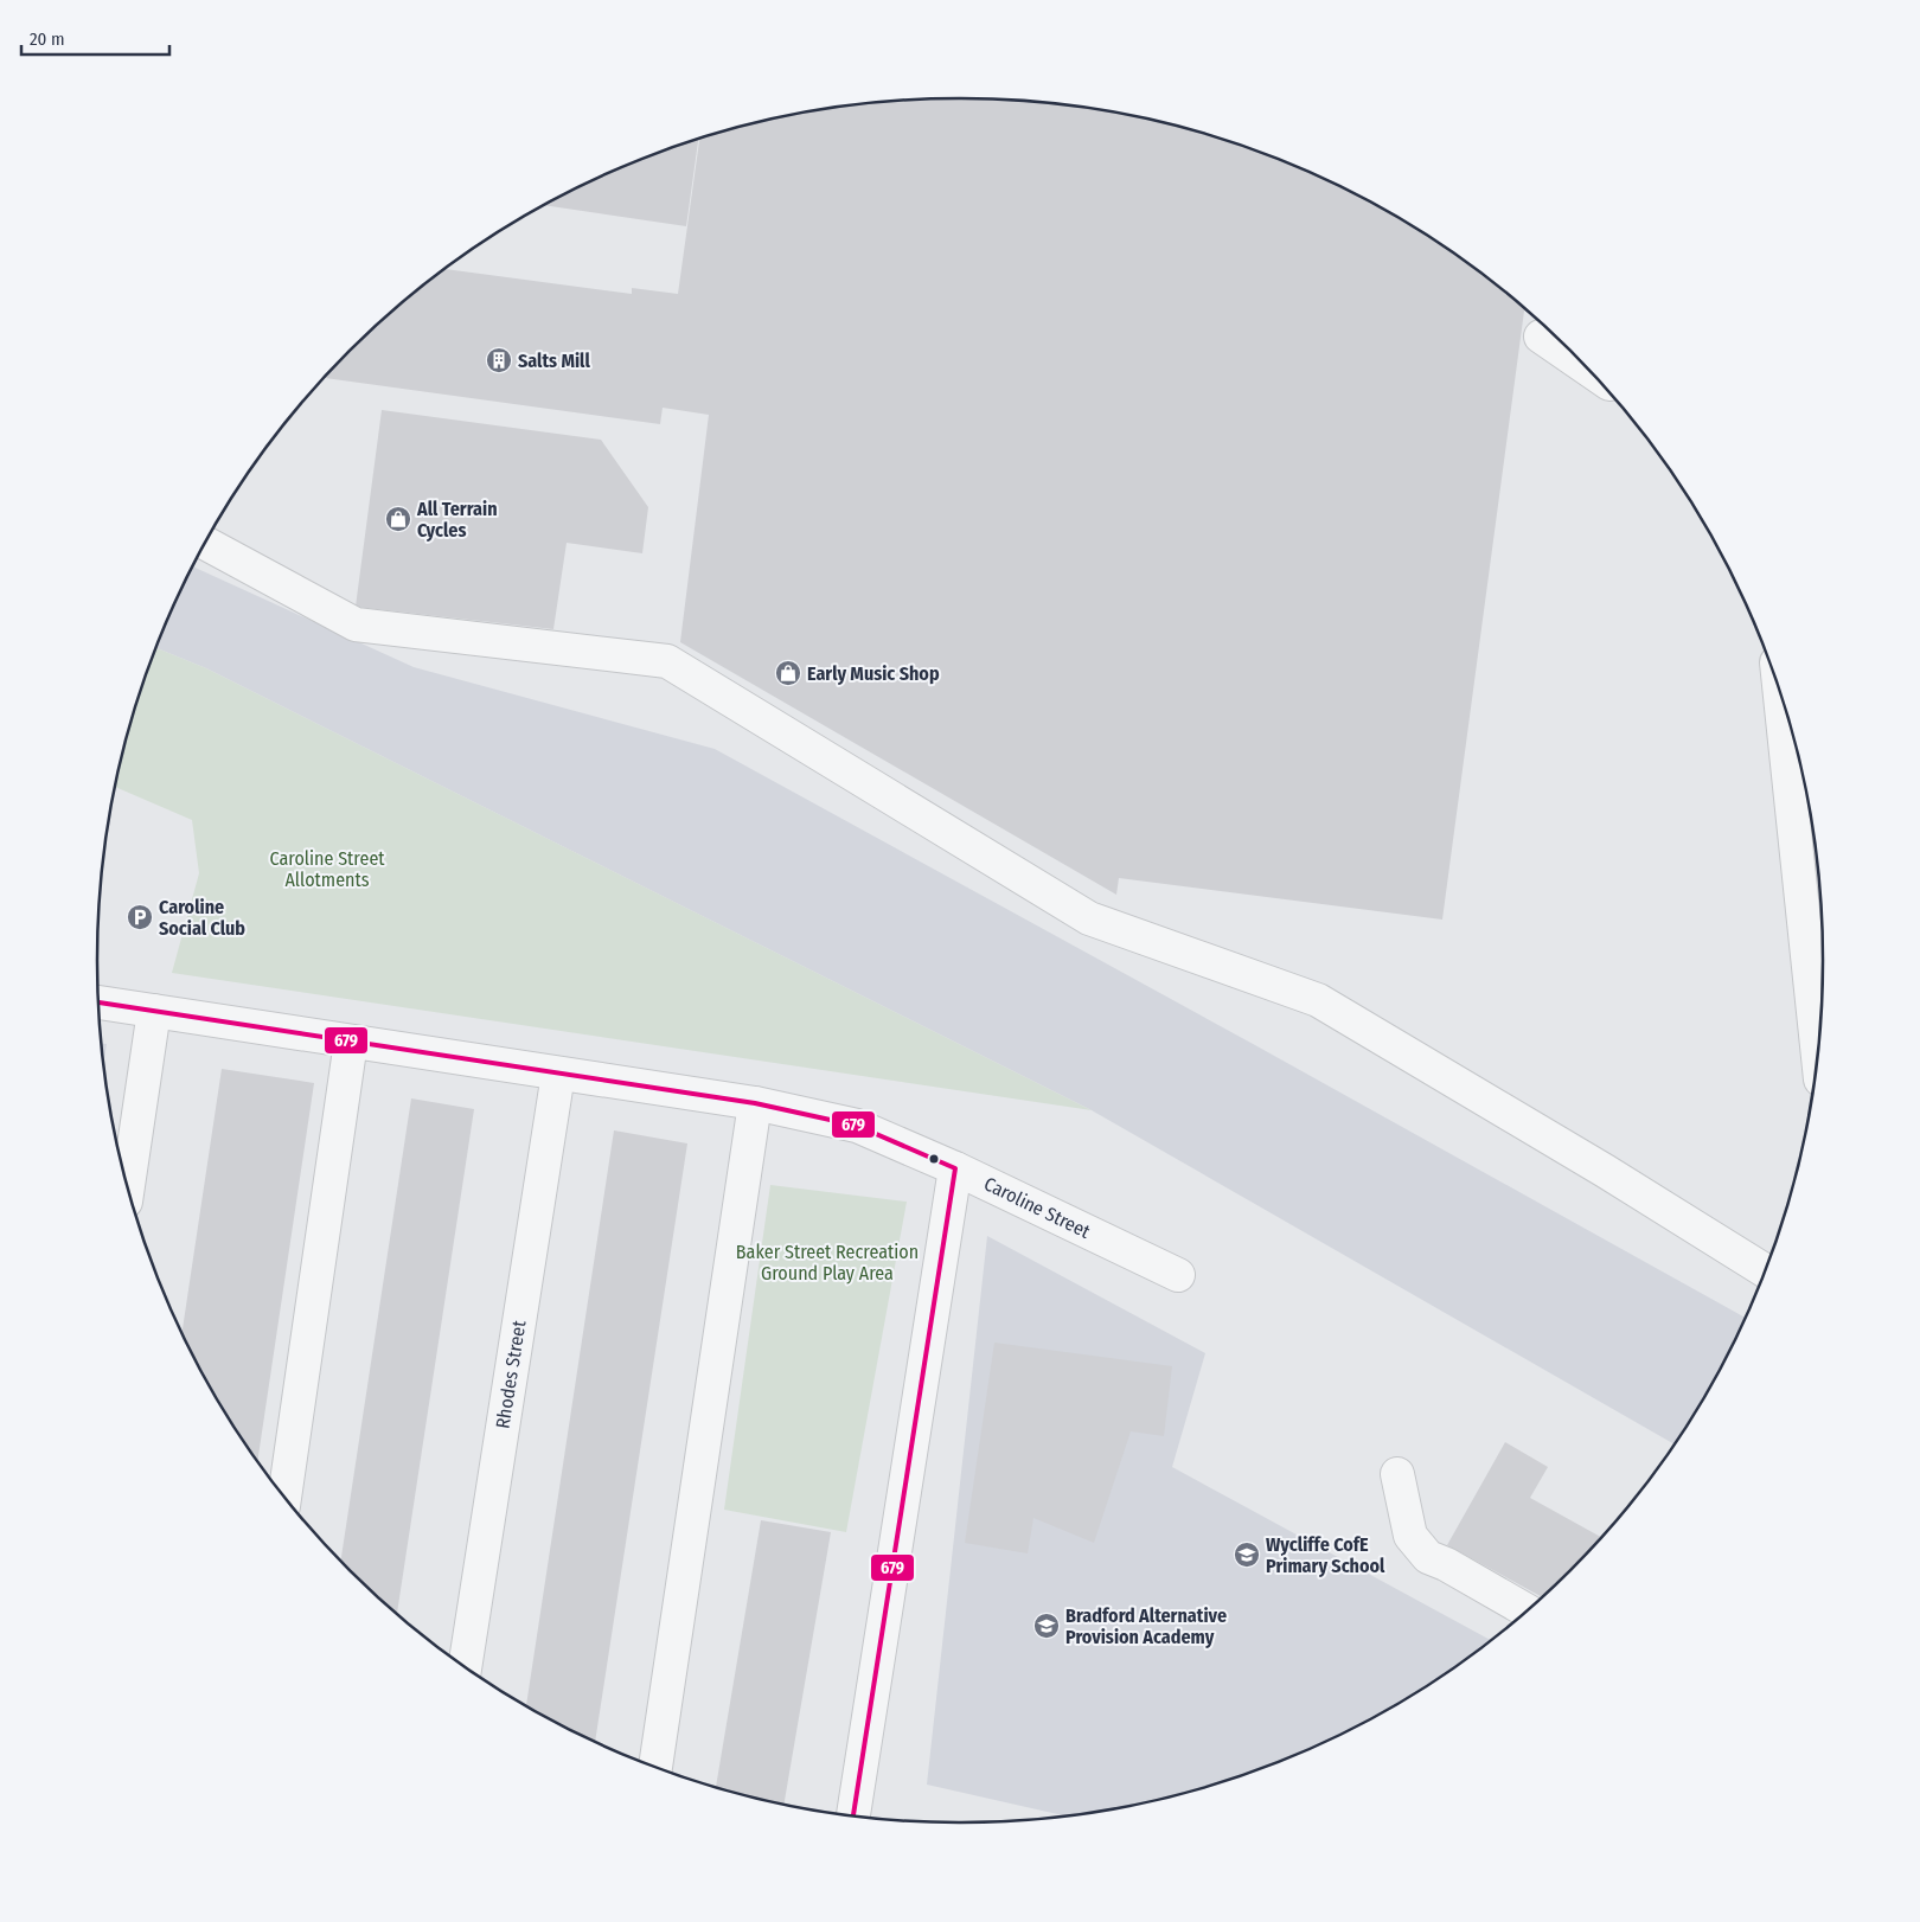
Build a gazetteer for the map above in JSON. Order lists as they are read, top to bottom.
{
  "streets": {
    "street": ["Caroline Street", "Rhodes Street"]
  },
  "crossings": [
    ["Caroline Street", "Rhodes Street"]
  ],
  "parks": ["Caroline Street Allotments", "Baker Street Recreation Ground Play Area"],
  "places": {
    "building": ["Salts Mill"],
    "shop": ["All Terrain Cycles", "Early Music Shop"],
    "parking": ["Caroline Social Club"],
    "school or university": ["Wycliffe CofE Primary School", "Bradford Alternative Provision Academy"]
  },
  "lines": ["transit line 679"],
  "scale_bar": "20 m"
}
